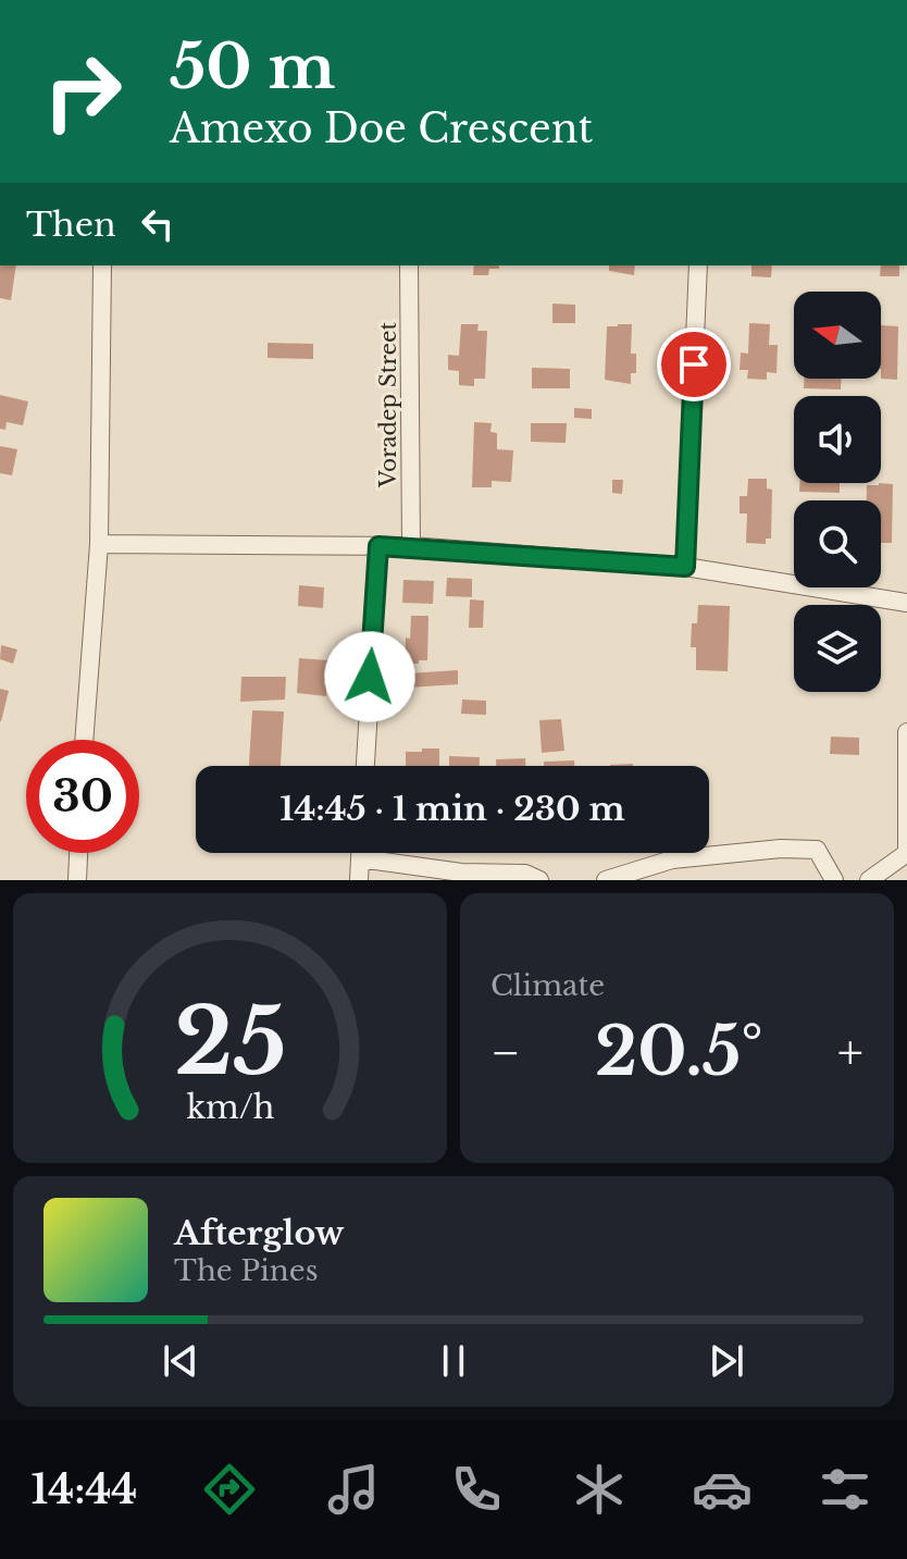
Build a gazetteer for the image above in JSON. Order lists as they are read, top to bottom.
{
  "streets": {
    "street": ["Voradep Street"]
  },
  "north": "left",
  "page": {
    "turn": ["50 m", "Amexo Doe Crescent"],
    "then": "Then",
    "limit": "30",
    "trip": "14:45 · 1 min · 230 m",
    "tile": "Climate",
    "heat": ["−", "20.5°", "+"],
    "song": ["Afterglow", "The Pines"],
    "tabs": "14:44",
    "gauge": ["25", "km/h"]
  }
}
